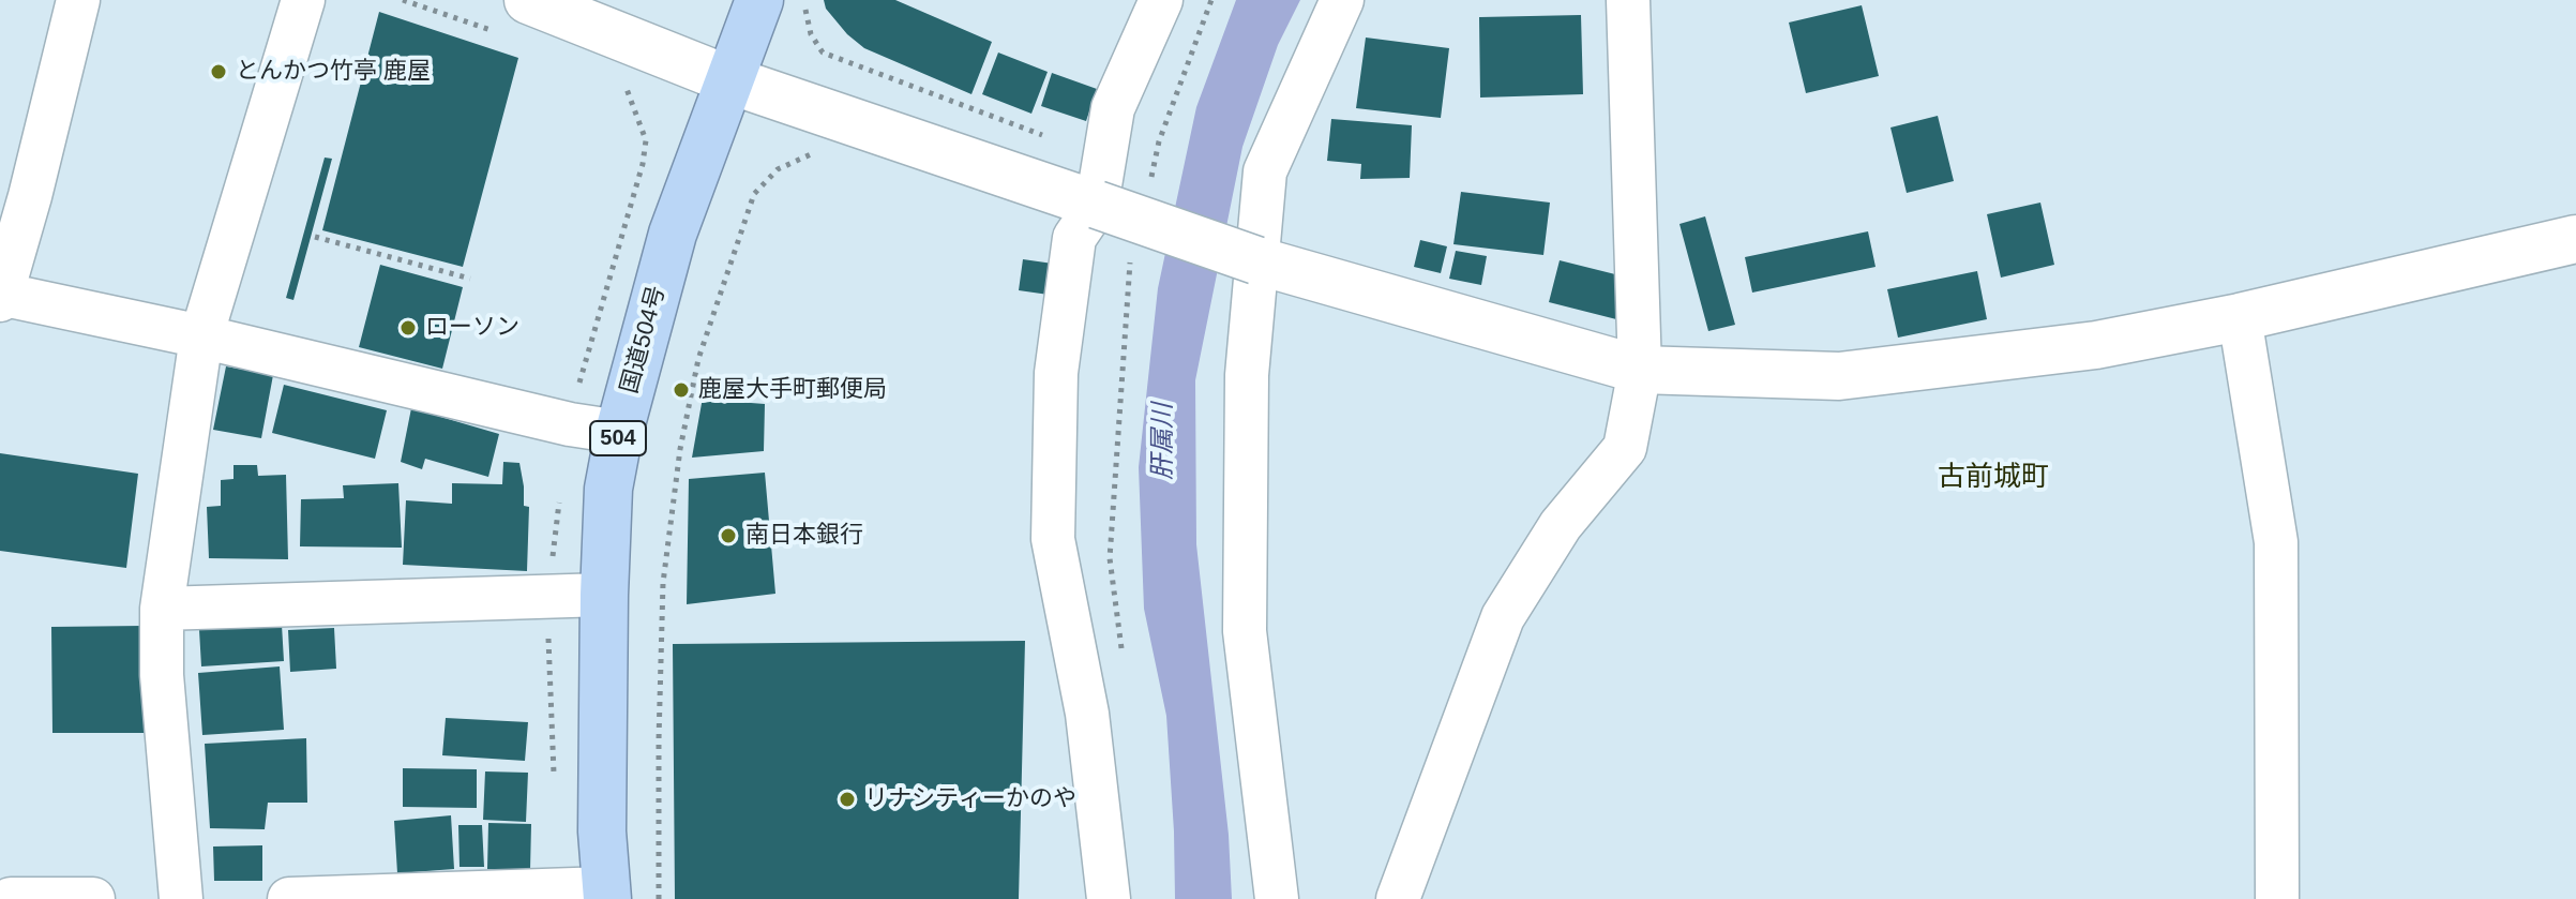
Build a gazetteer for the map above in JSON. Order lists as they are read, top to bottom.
{
  "streets": {
    "highway": ["国道504号", "504"]
  },
  "districts": ["古前城町"],
  "water": ["肝属川"],
  "places": [
    "とんかつ竹亭 鹿屋",
    "ローソン",
    "鹿屋大手町郵便局",
    "南日本銀行",
    "リナシティーかのや"
  ]
}
